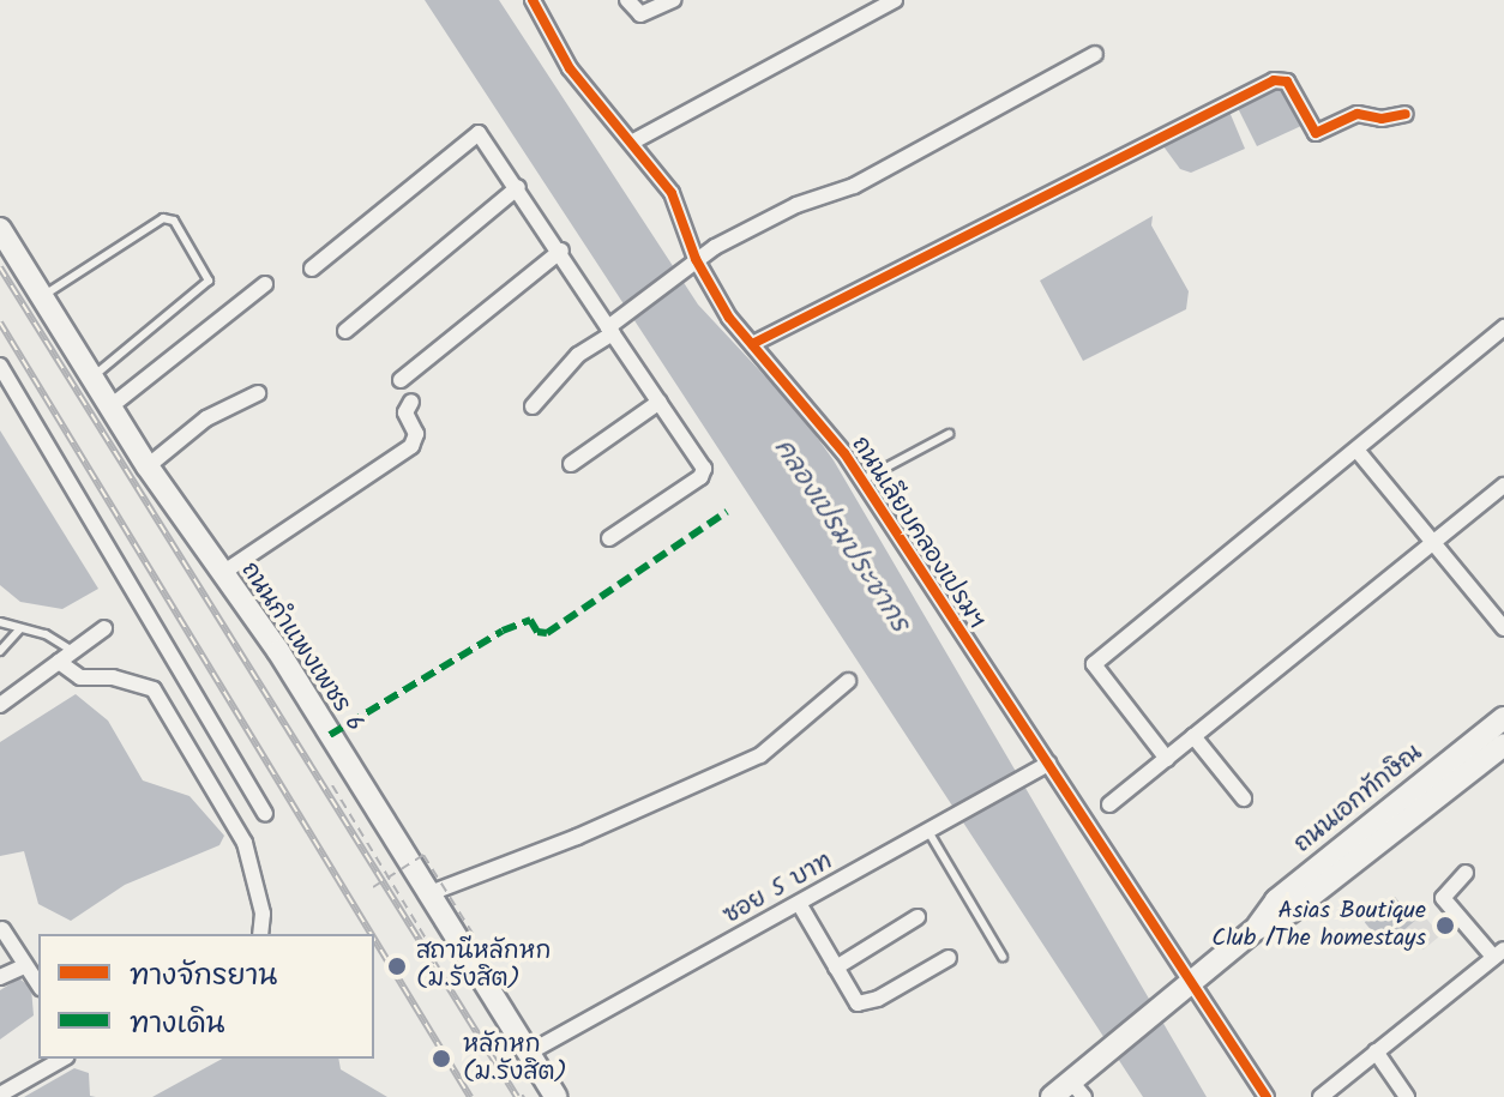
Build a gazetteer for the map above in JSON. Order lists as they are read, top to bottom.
{
  "streets": {
    "main road": ["ถนนกำแพงเพชร 6", "ถนนเอกทักษิณ"],
    "street": ["ถนนเลียบคลองเปรมฯ", "ซอย 5 บาท"]
  },
  "crossings": [
    ["ถนนเลียบคลองเปรมฯ", "ถนนเอกทักษิณ"],
    ["ถนนเลียบคลองเปรมฯ", "ซอย 5 บาท"],
    ["ถนนกำแพงเพชร 6", "ซอย 5 บาท"]
  ],
  "water": ["คลองเปรมประชากร"],
  "places": ["Asias Boutique Club /The homestays", "สถานีหลักหก (ม.รังสิต)", "หลักหก (ม.รังสิต)"],
  "legend": ["ทางจักรยาน", "ทางเดิน"]
}
